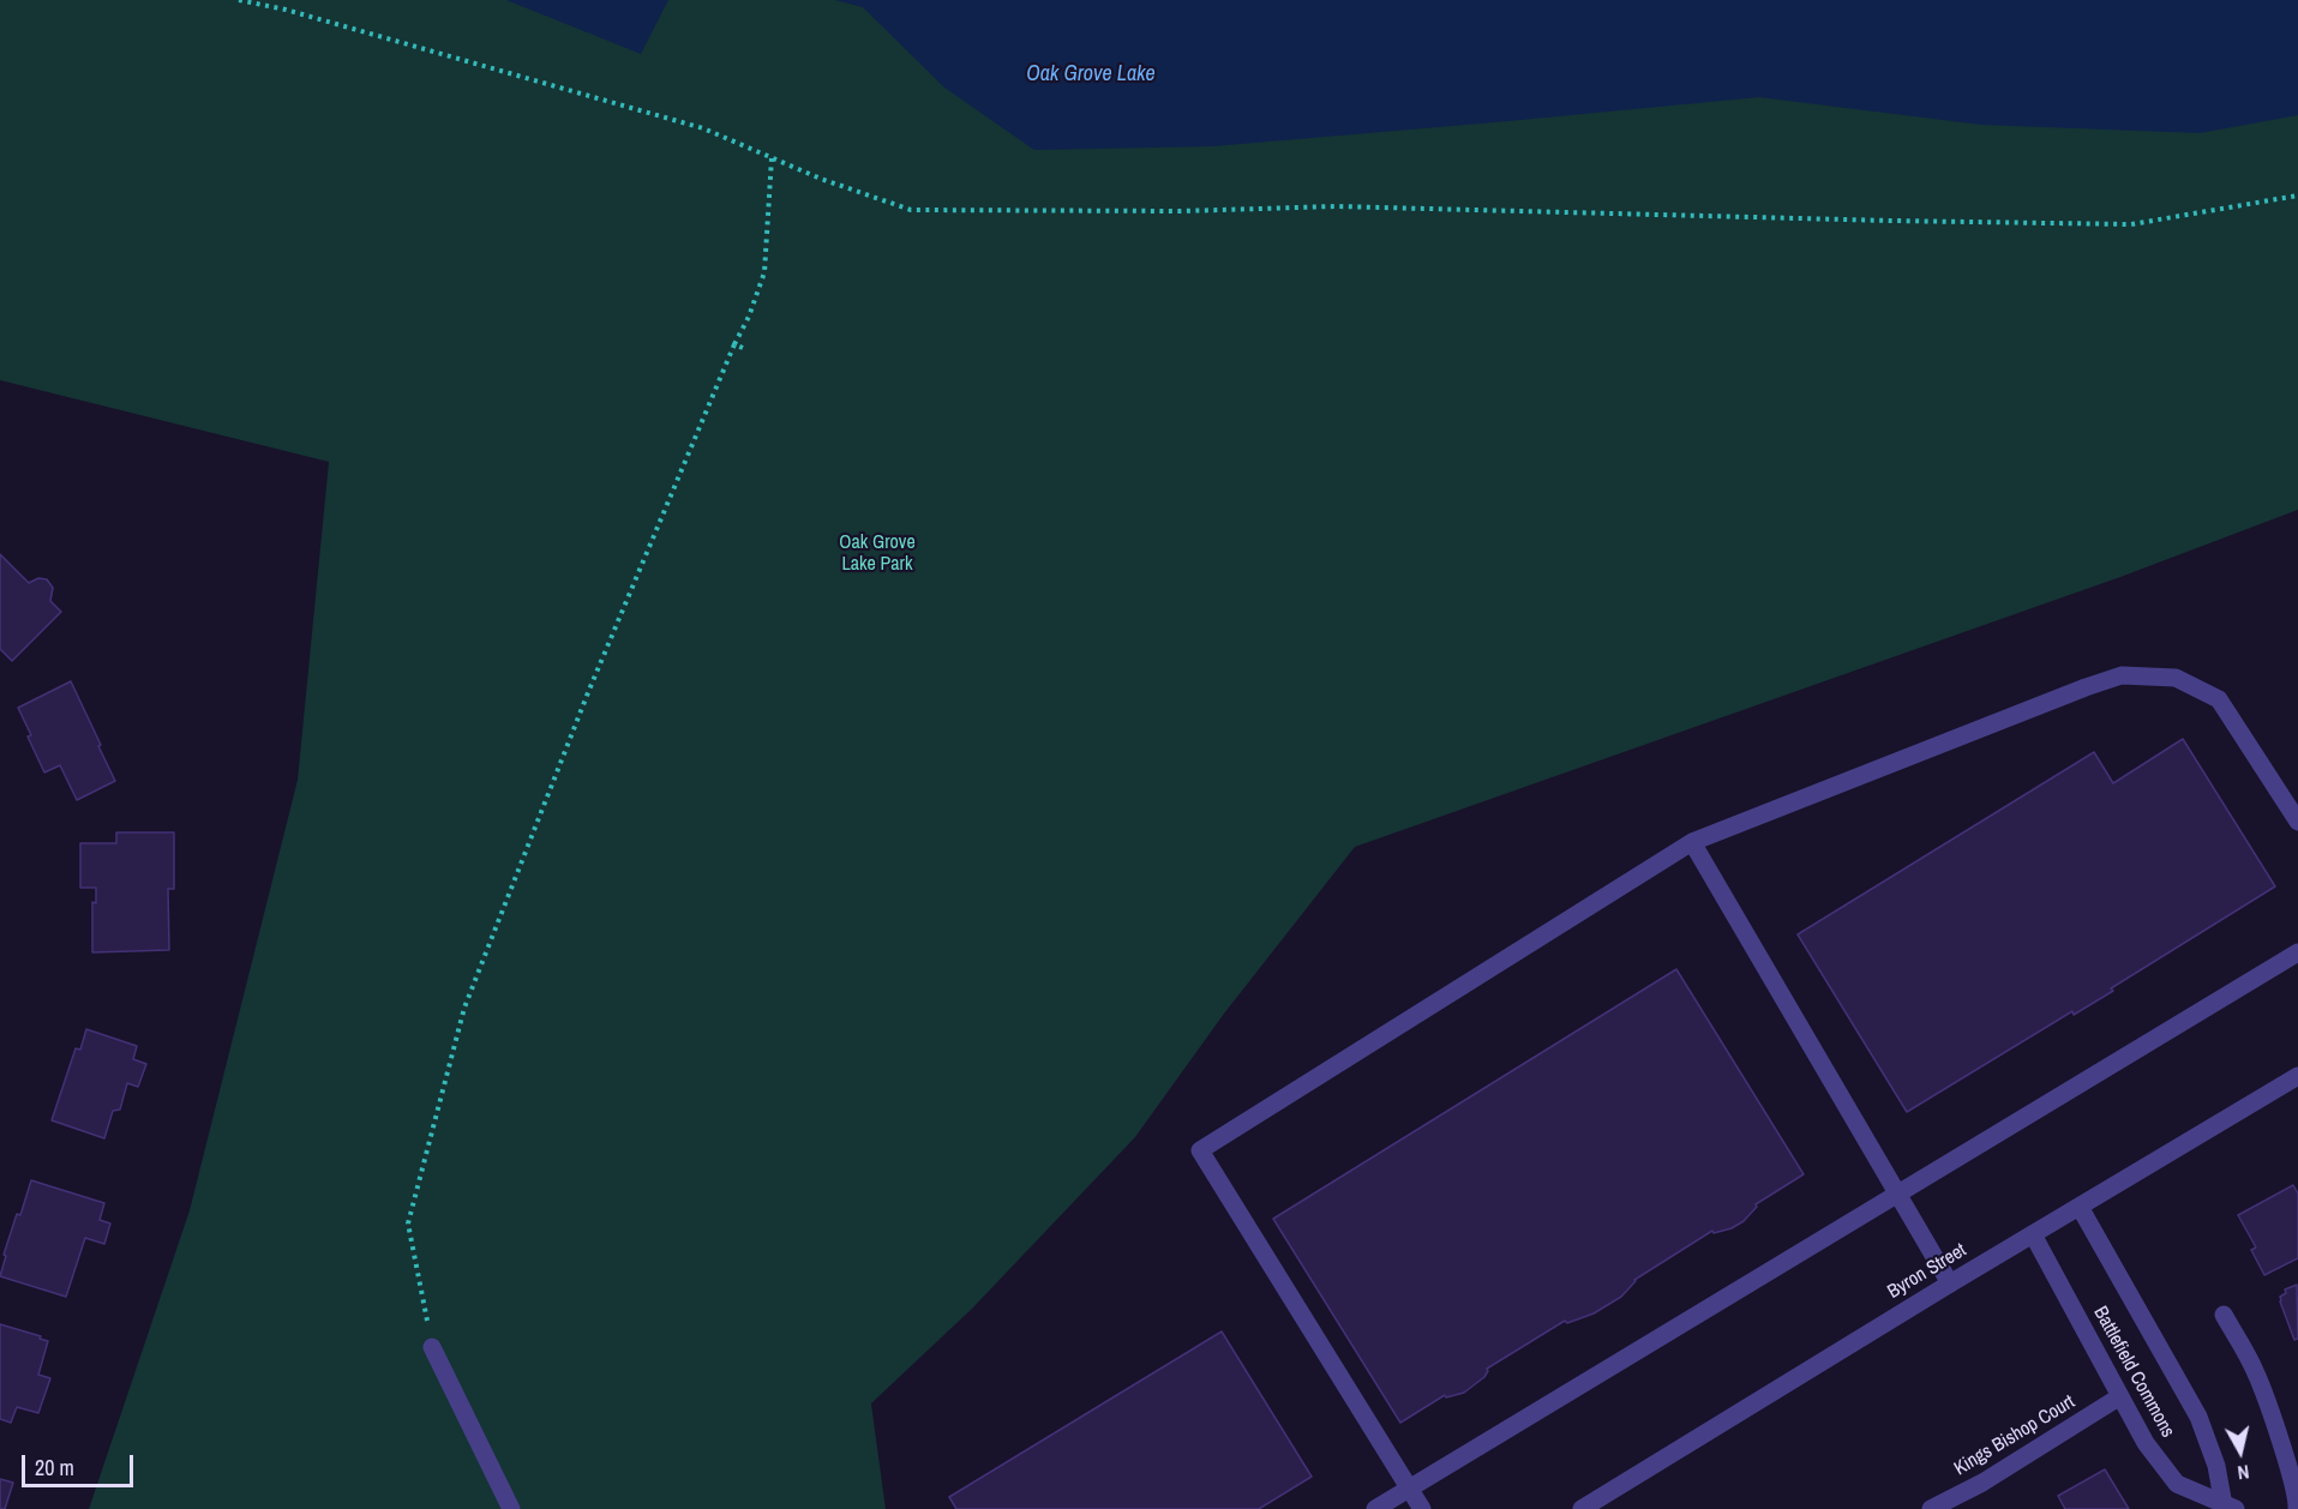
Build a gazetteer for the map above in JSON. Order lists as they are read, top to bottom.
{
  "streets": {
    "street": ["Byron Street", "Battlefield Commons", "Kings Bishop Court"]
  },
  "crossings": [
    ["Byron Street", "Battlefield Commons"],
    ["Battlefield Commons", "Kings Bishop Court"]
  ],
  "water": ["Oak Grove Lake"],
  "parks": ["Oak Grove Lake Park"],
  "scale_bar": "20 m",
  "north": "bottom"
}
